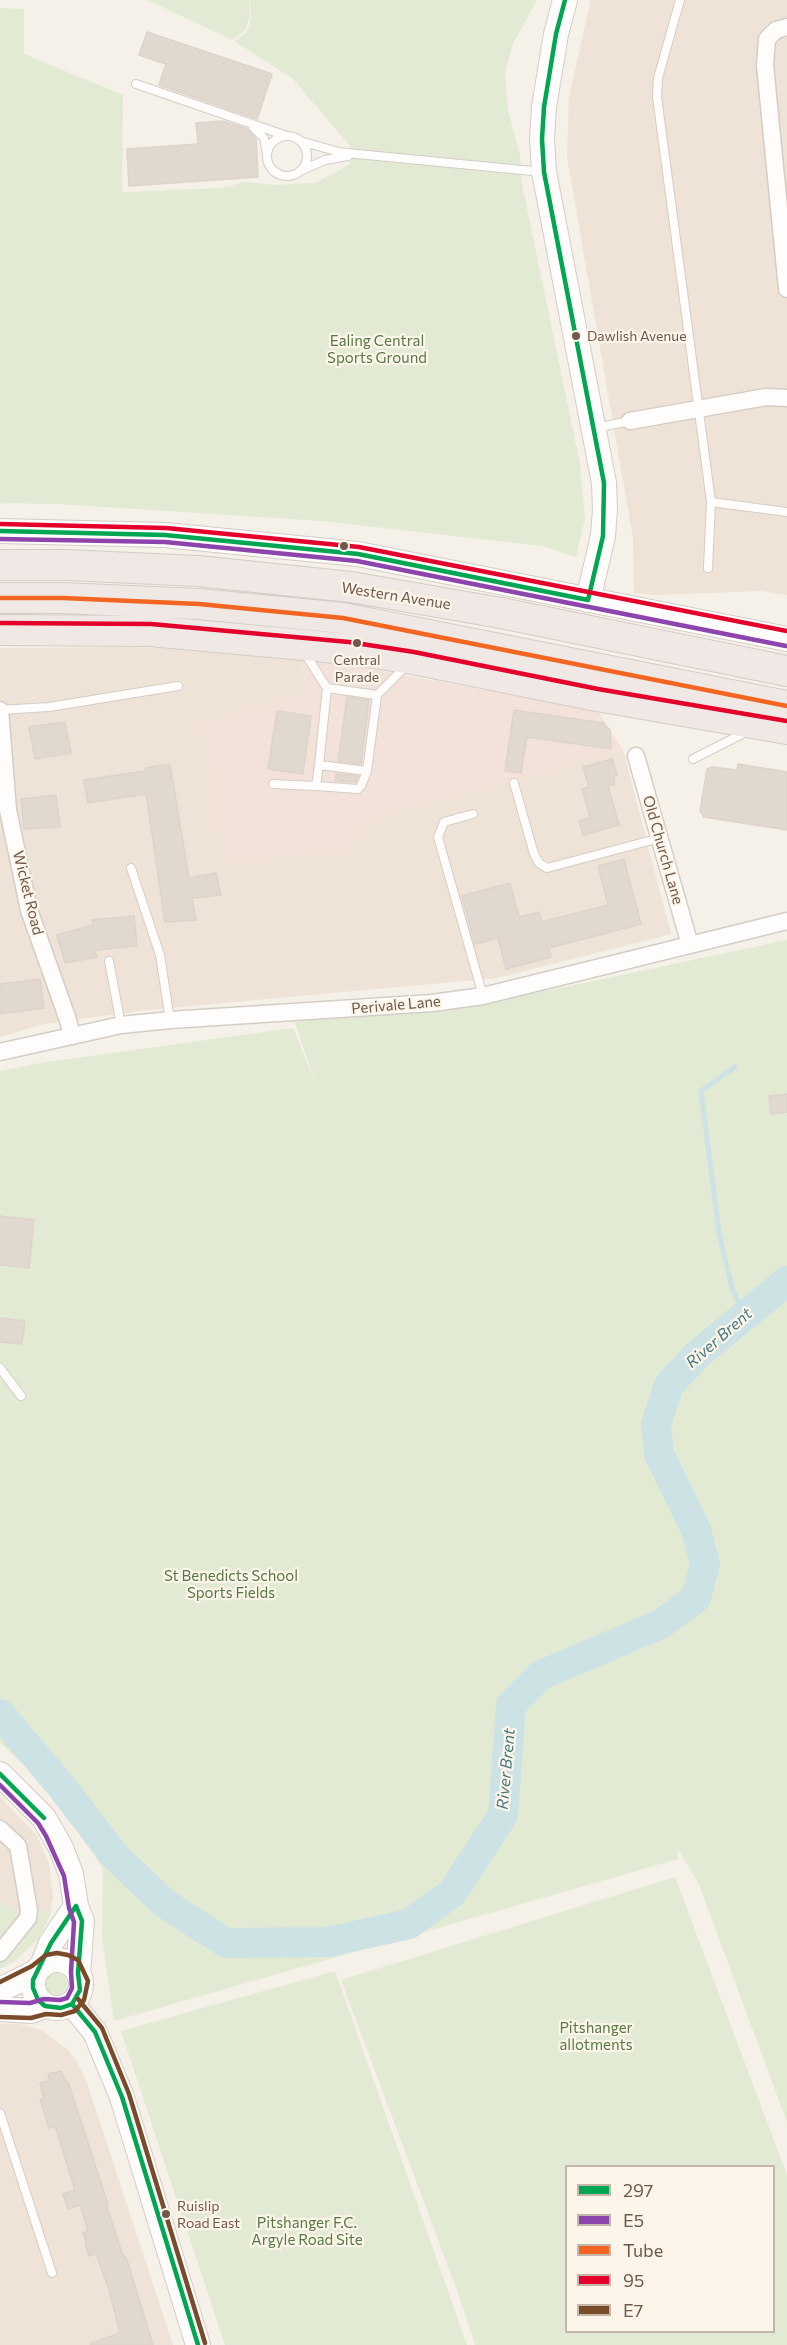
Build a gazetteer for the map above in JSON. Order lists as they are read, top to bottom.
{
  "streets": {
    "highway": ["Western Avenue"],
    "street": ["Old Church Lane", "Wicket Road", "Perivale Lane"]
  },
  "crossings": [
    ["Old Church Lane", "Perivale Lane"],
    ["Wicket Road", "Perivale Lane"]
  ],
  "water": ["River Brent"],
  "parks": [
    "Ealing Central Sports Ground",
    "St Benedicts School Sports Fields",
    "Pitshanger allotments",
    "Pitshanger F.C. Argyle Road Site"
  ],
  "places": ["Dawlish Avenue", "Central Parade", "Ruislip Road East"],
  "lines": [
    "transit line 297",
    "transit line 95",
    "transit line E5",
    "transit line Tube",
    "transit line E7"
  ],
  "legend": [
    "297",
    "E5",
    "Tube",
    "95",
    "E7"
  ]
}
